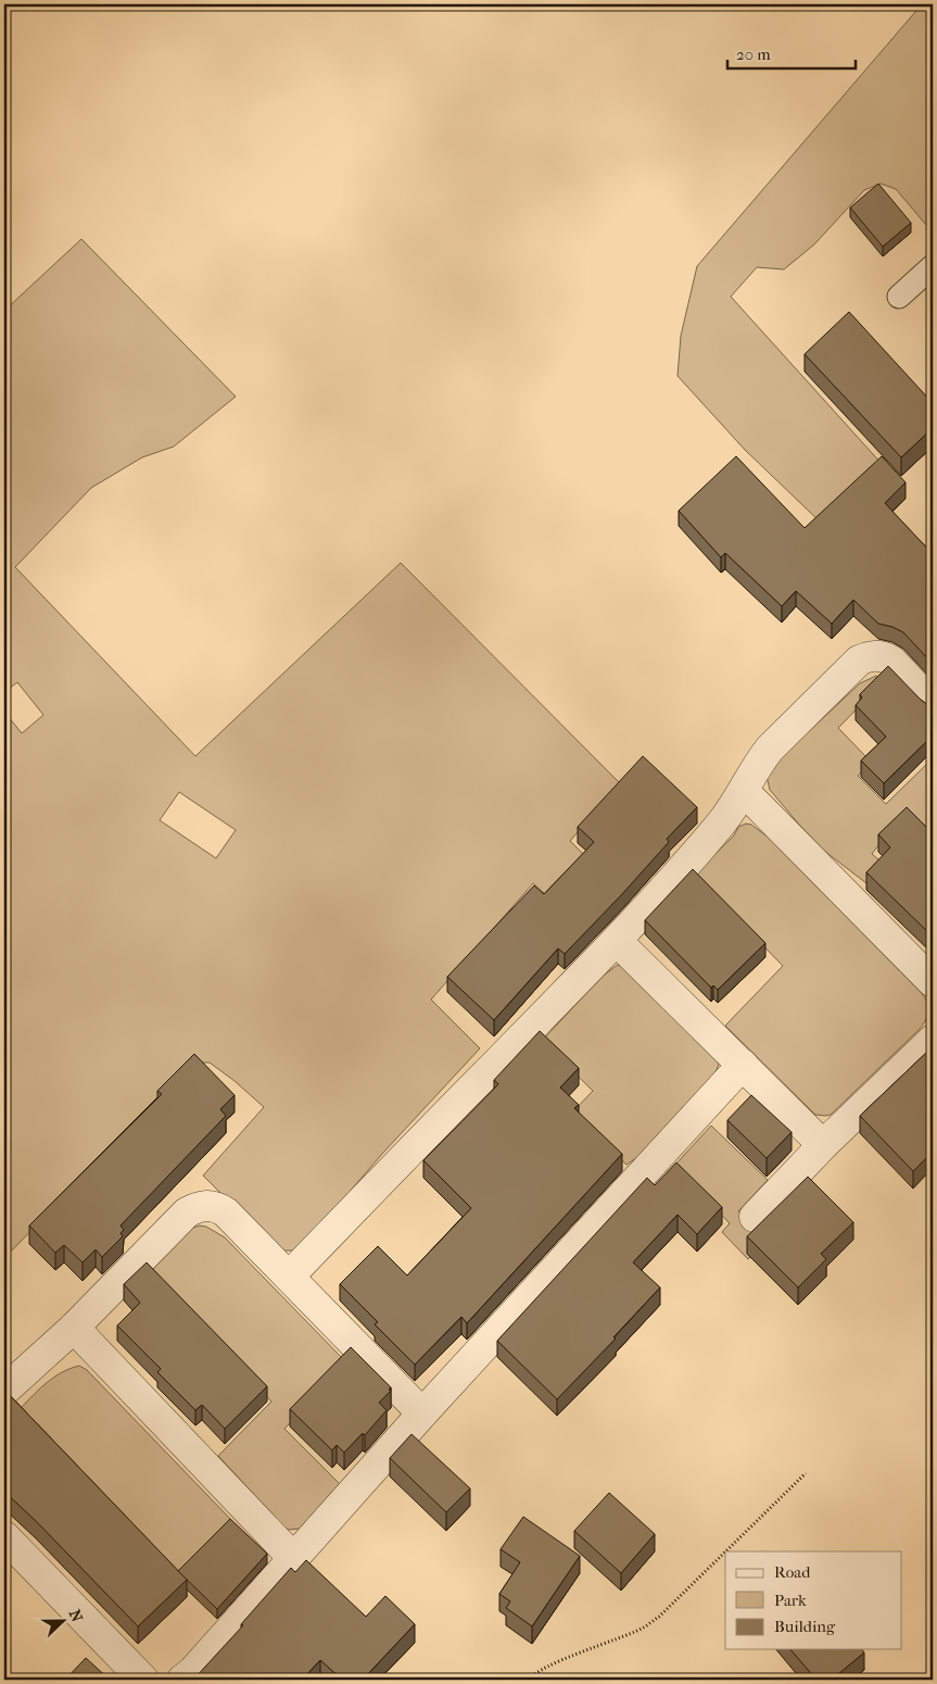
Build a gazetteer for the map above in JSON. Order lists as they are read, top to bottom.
{
  "legend": ["Road", "Park", "Building"],
  "scale_bar": "20 m",
  "north": "right"
}
